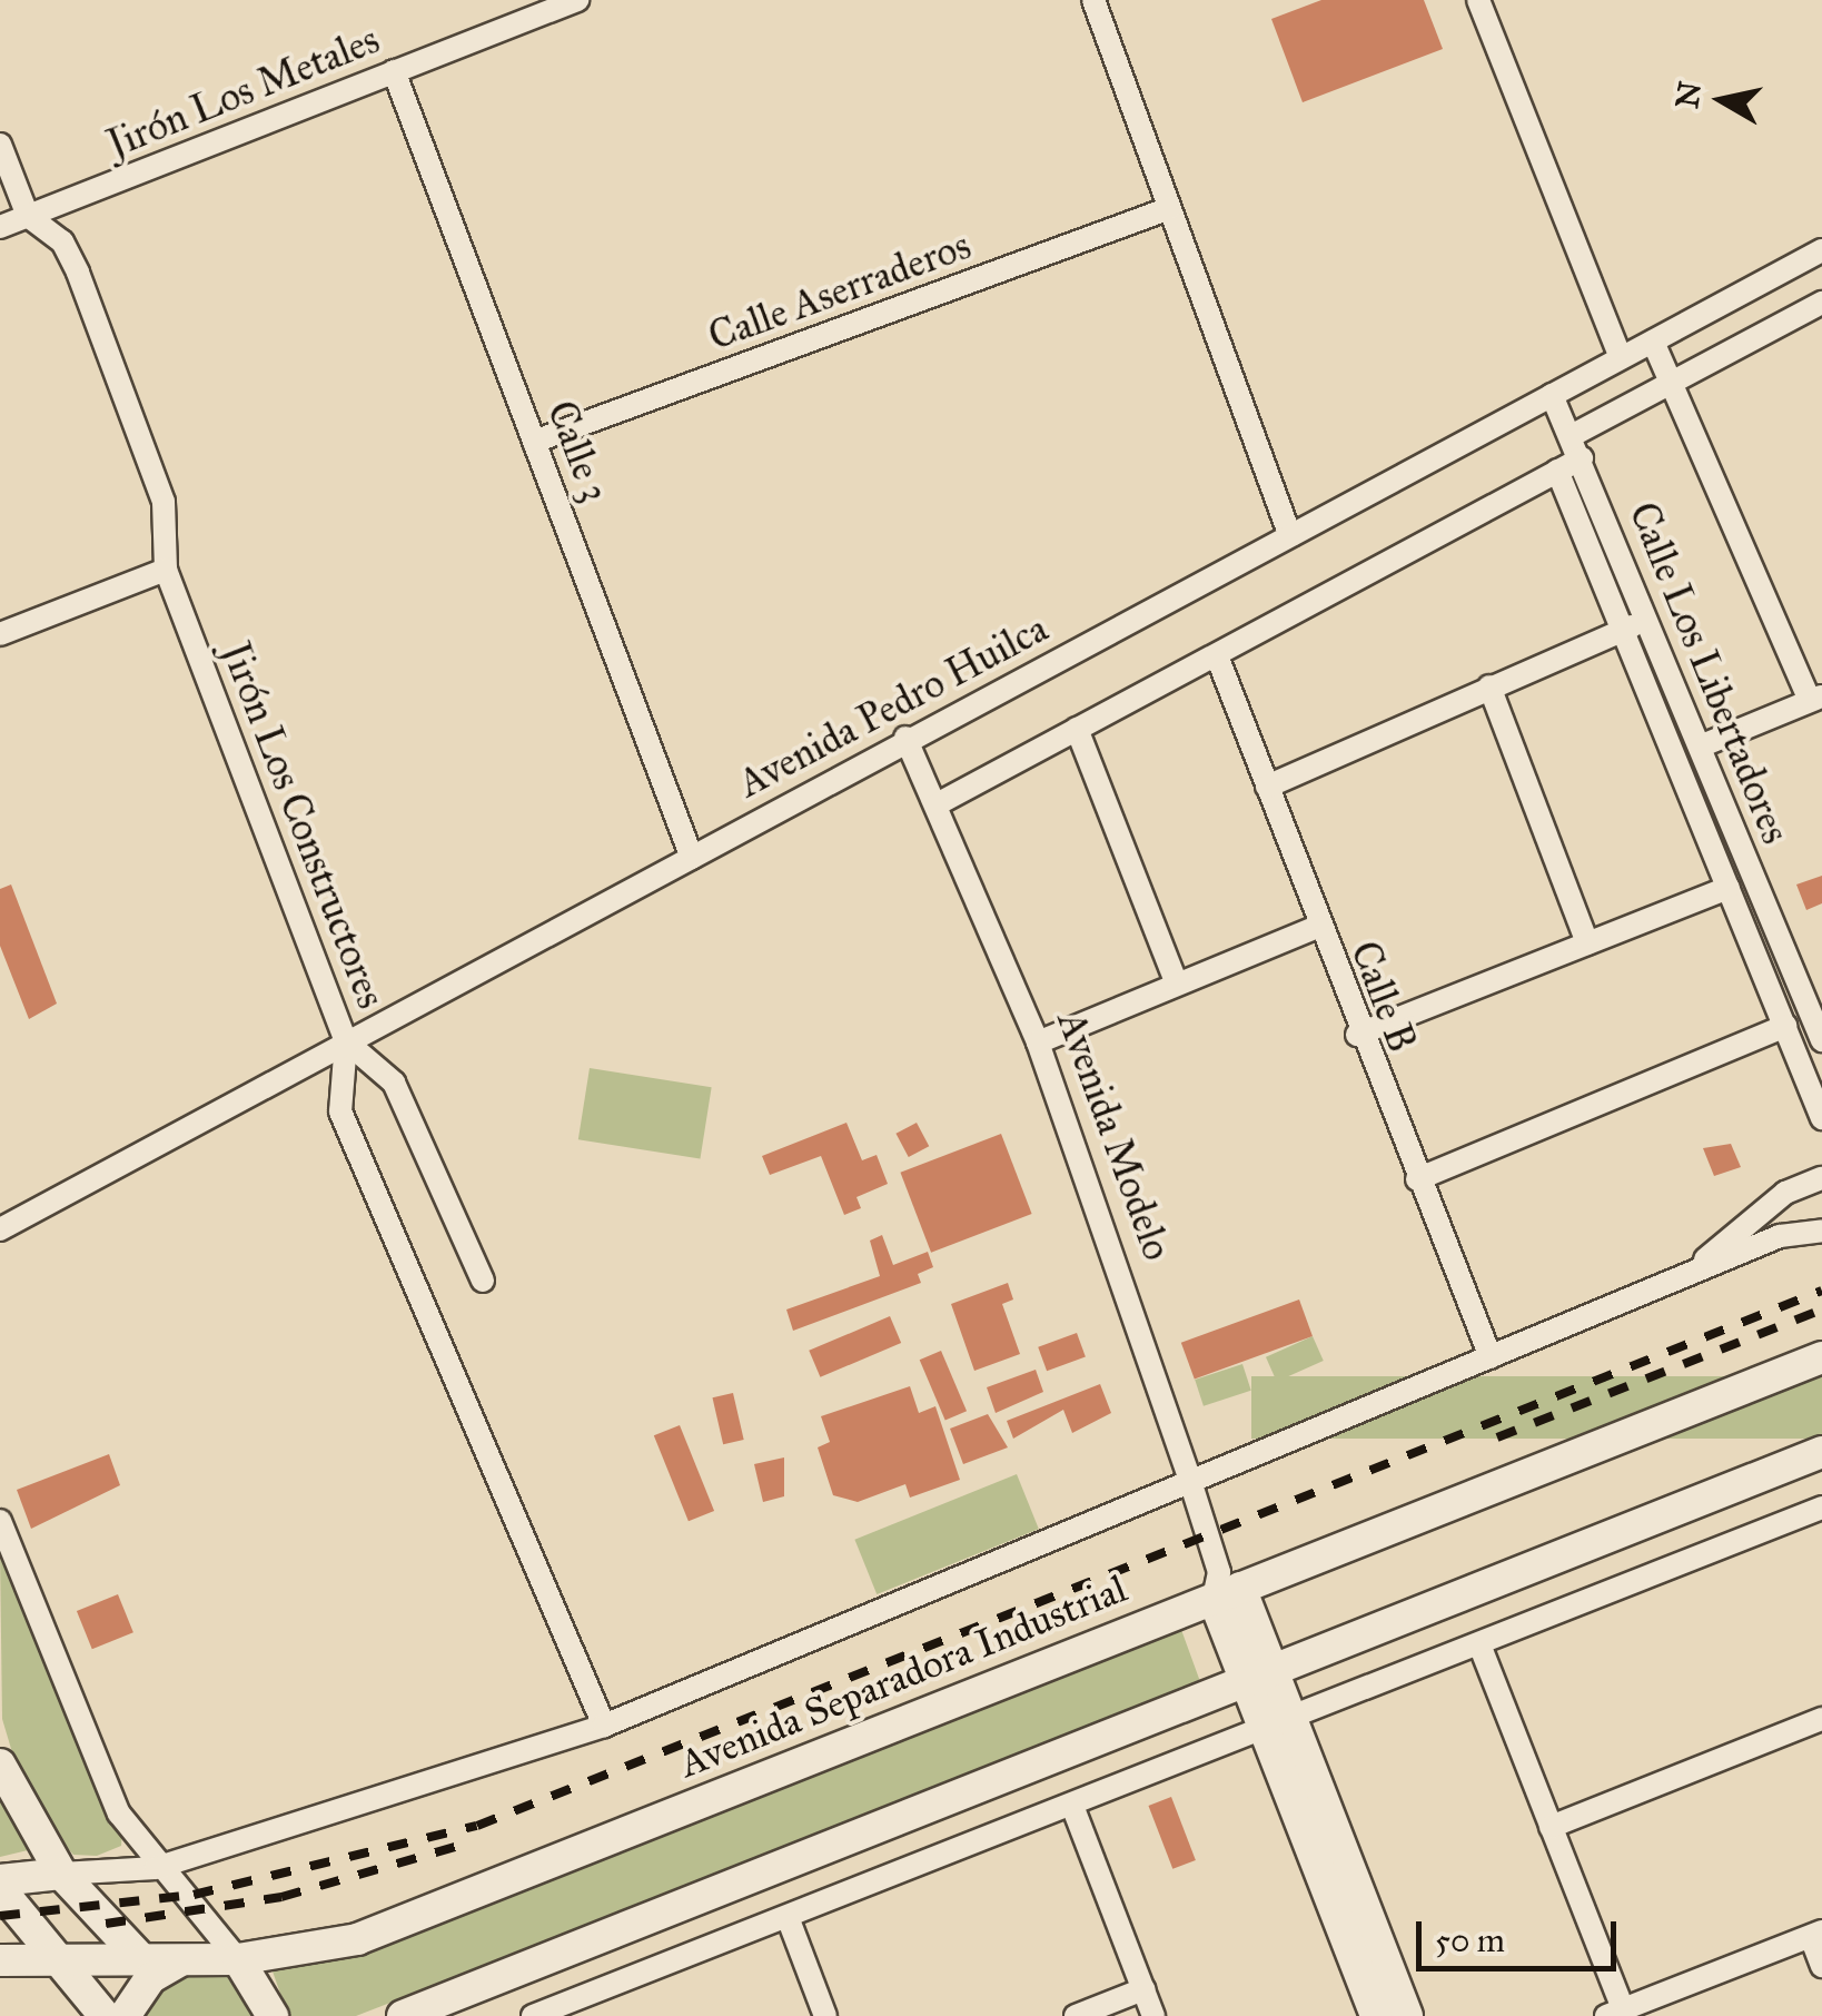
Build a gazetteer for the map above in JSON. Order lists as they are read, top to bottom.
{
  "streets": {
    "main road": ["Avenida Modelo", "Avenida Separadora Industrial"],
    "street": [
      "Jirón Los Metales",
      "Calle Aserraderos",
      "Calle 3",
      "Calle Los Libertadores",
      "Avenida Pedro Huilca",
      "Jirón Los Constructores",
      "Calle B"
    ]
  },
  "crossings": [
    ["Jirón Los Metales", "Calle 3"],
    ["Jirón Los Metales", "Jirón Los Constructores"],
    ["Calle Aserraderos", "Calle 3"],
    ["Calle 3", "Avenida Pedro Huilca"],
    ["Calle Los Libertadores", "Avenida Pedro Huilca"],
    ["Avenida Pedro Huilca", "Jirón Los Constructores"],
    ["Avenida Pedro Huilca", "Avenida Modelo"],
    ["Jirón Los Constructores", "Avenida Separadora Industrial"],
    ["Calle B", "Avenida Separadora Industrial"],
    ["Avenida Modelo", "Avenida Separadora Industrial"]
  ],
  "scale_bar": "50 m",
  "north": "left"
}
